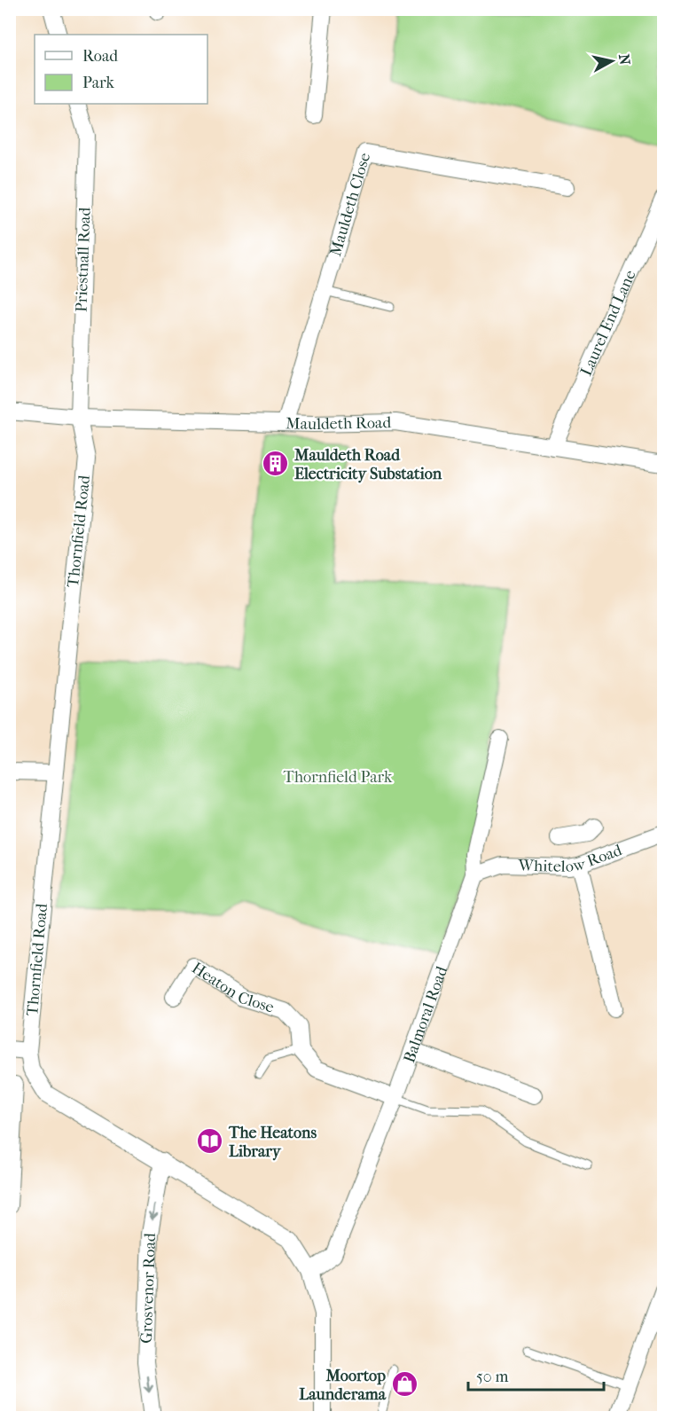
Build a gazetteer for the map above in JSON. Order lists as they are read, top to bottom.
{
  "streets": {
    "street": [
      "Mauldeth Close",
      "Priestnall Road",
      "Laurel End Lane",
      "Mauldeth Road",
      "Thornfield Road",
      "Whitelow Road",
      "Heaton Close",
      "Balmoral Road",
      "Grosvenor Road"
    ]
  },
  "crossings": [
    ["Mauldeth Close", "Mauldeth Road"],
    ["Priestnall Road", "Mauldeth Road"],
    ["Priestnall Road", "Thornfield Road"],
    ["Laurel End Lane", "Mauldeth Road"],
    ["Mauldeth Road", "Thornfield Road"],
    ["Thornfield Road", "Balmoral Road"],
    ["Thornfield Road", "Grosvenor Road"],
    ["Whitelow Road", "Balmoral Road"]
  ],
  "one_way": ["Grosvenor Road"],
  "parks": ["Thornfield Park"],
  "places": {
    "building": ["Mauldeth Road Electricity Substation"],
    "library": ["The Heatons Library"],
    "shop": ["Moortop Launderama"]
  },
  "legend": ["Road", "Park"],
  "scale_bar": "50 m",
  "north": "right"
}
